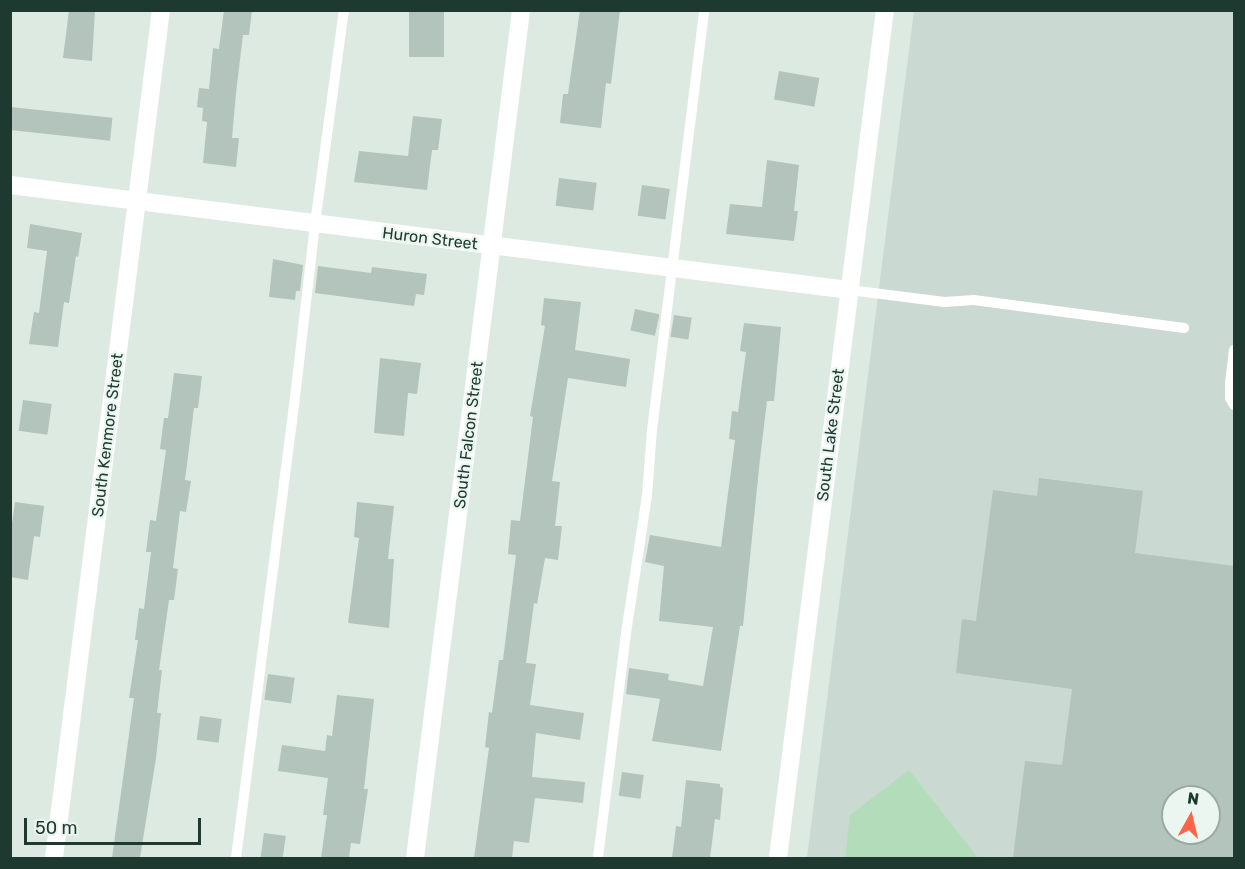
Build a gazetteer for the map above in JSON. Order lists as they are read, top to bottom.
{
  "streets": {
    "street": [
      "Huron Street",
      "South Kenmore Street",
      "South Falcon Street",
      "South Lake Street"
    ]
  },
  "crossings": [
    ["Huron Street", "South Kenmore Street"],
    ["Huron Street", "South Falcon Street"],
    ["Huron Street", "South Lake Street"]
  ],
  "scale_bar": "50 m",
  "north": "top"
}
